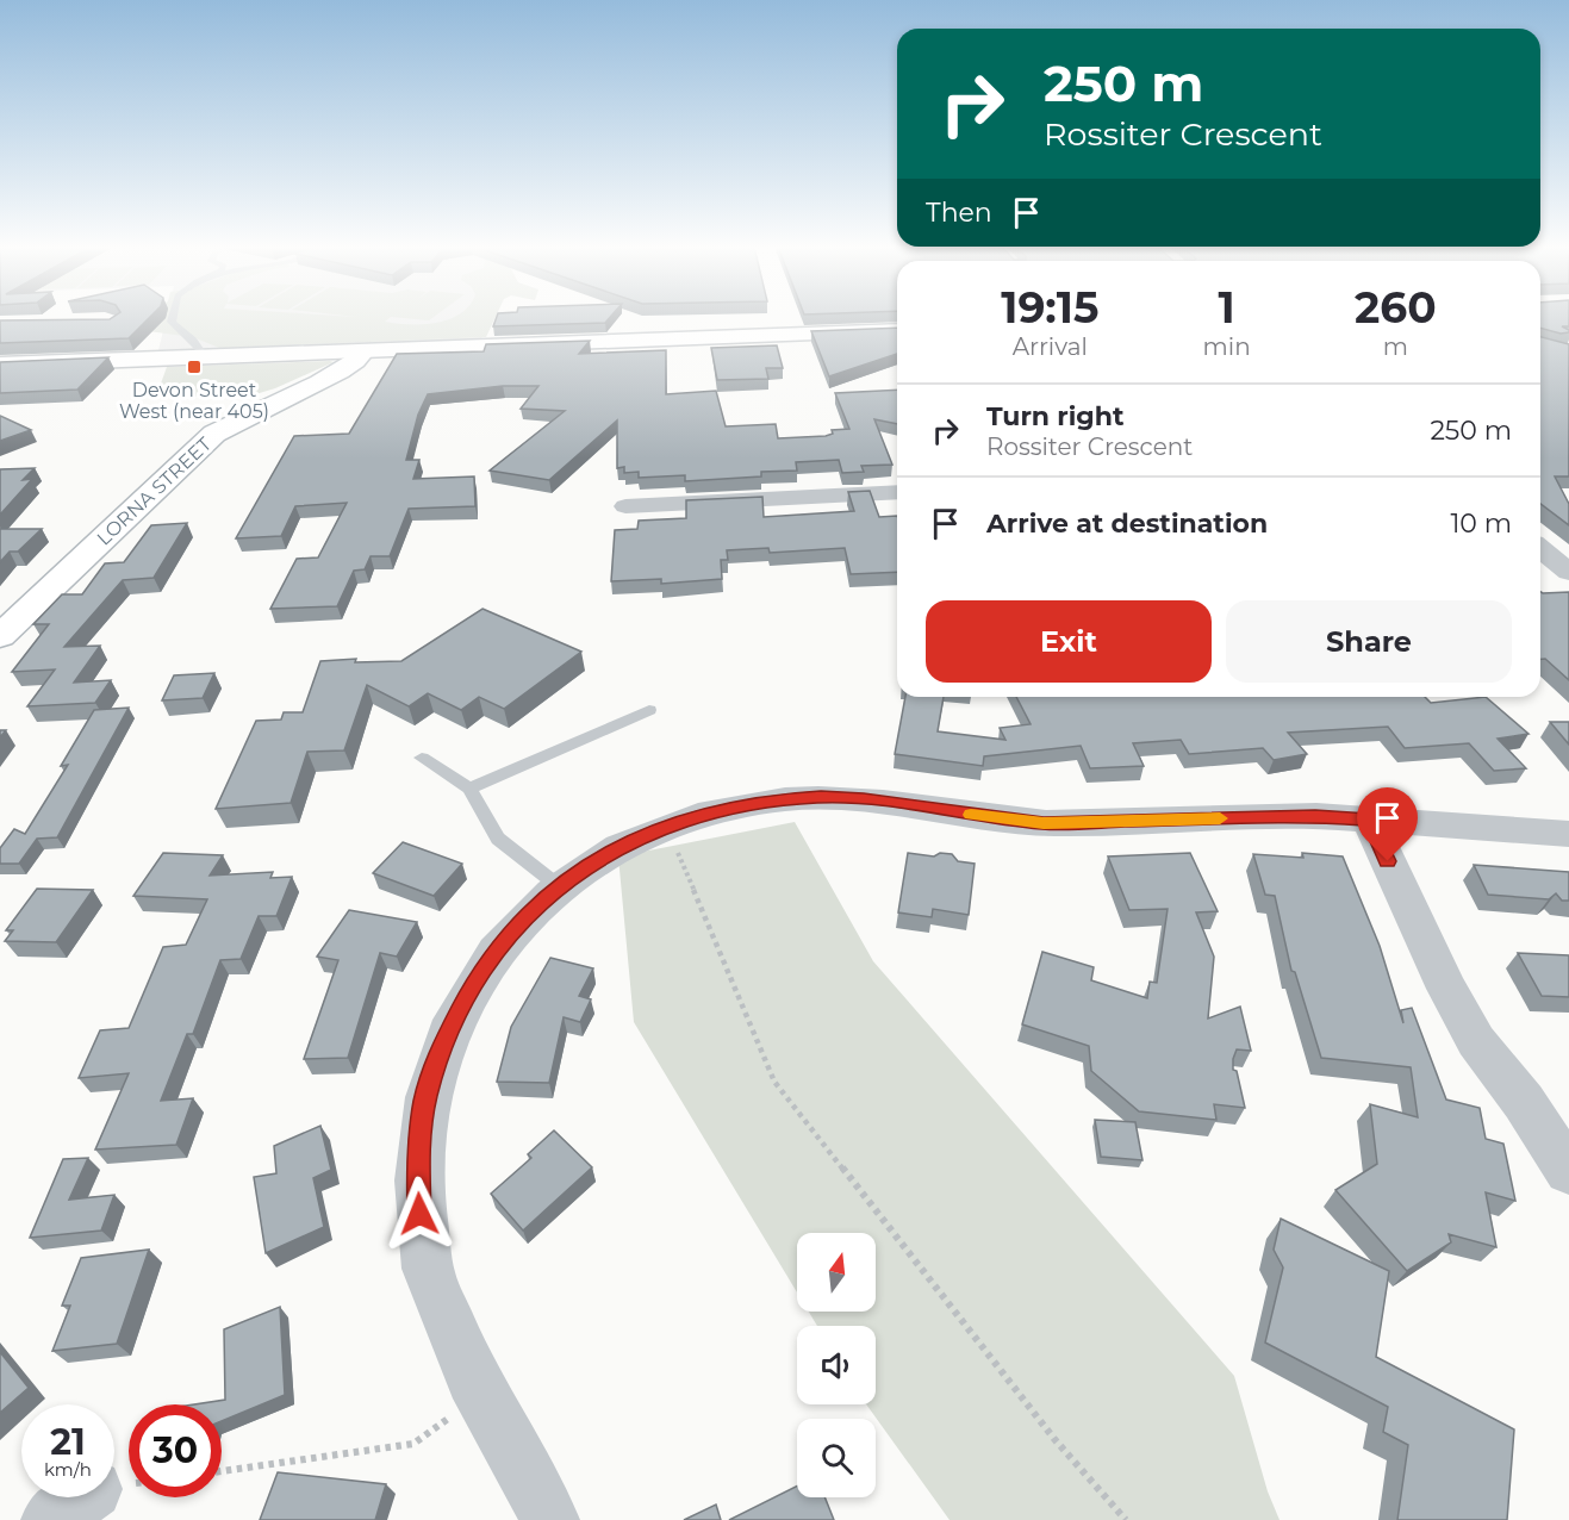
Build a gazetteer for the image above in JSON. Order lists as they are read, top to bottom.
{
  "streets": {
    "main road": ["LORNA STREET"]
  },
  "places": {
    "transit": ["Devon Street West (near 405)"]
  },
  "north": "top",
  "page": {
    "turn": ["250 m", "Rossiter Crescent"],
    "then": "Then",
    "eta": [
      "19:15",
      "Arrival",
      "1",
      "min",
      "260",
      "m"
    ],
    "list": [
      {
        "name": "Turn right",
        "note": "Rossiter Crescent",
        "value": "250 m"
      },
      {
        "name": "Arrive at destination",
        "value": "10 m"
      }
    ],
    "buttons": ["Exit", "Share"],
    "speed": "21 km/h",
    "limit": "30"
  }
}
